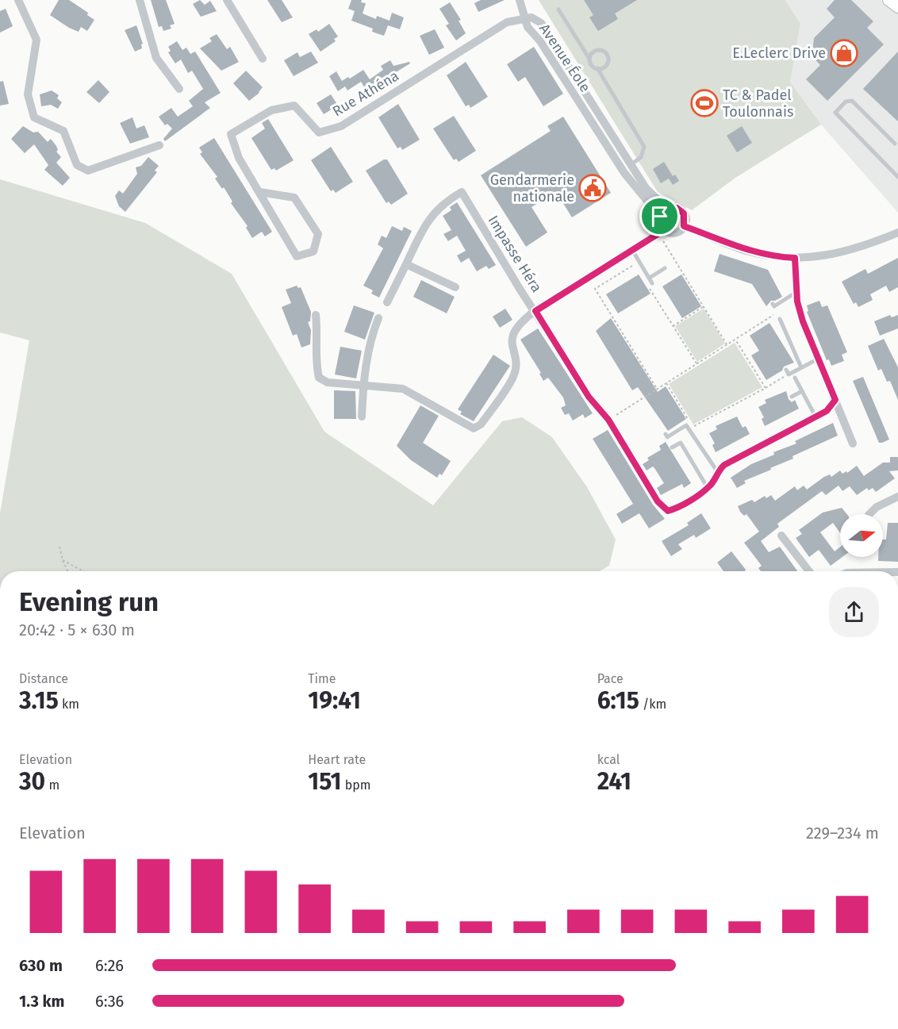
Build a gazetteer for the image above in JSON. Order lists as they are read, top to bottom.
{
  "streets": {
    "street": ["Avenue Éole", "Rue Athéna", "Impasse Héra"]
  },
  "crossings": [
    ["Avenue Éole", "Rue Athéna"],
    ["Avenue Éole", "Impasse Héra"]
  ],
  "places": {
    "shop": ["E.Leclerc Drive"],
    "sports": ["TC & Padel Toulonnais"],
    "public building": ["Gendarmerie nationale"]
  },
  "north": "right",
  "page": {
    "heading": ["Evening run", "20:42 · 5 × 630 m"],
    "stats": [
      ["Distance", "3.15 km"],
      ["Time", "19:41"],
      ["Pace", "6:15 /km"],
      ["Elevation", "30 m"],
      ["Heart rate", "151 bpm"],
      ["kcal", "241"]
    ],
    "chart": ["Elevation", "229–234 m"],
    "list": [
      {
        "name": "630 m",
        "note": "6:26"
      },
      {
        "name": "1.3 km",
        "note": "6:36"
      }
    ]
  }
}
